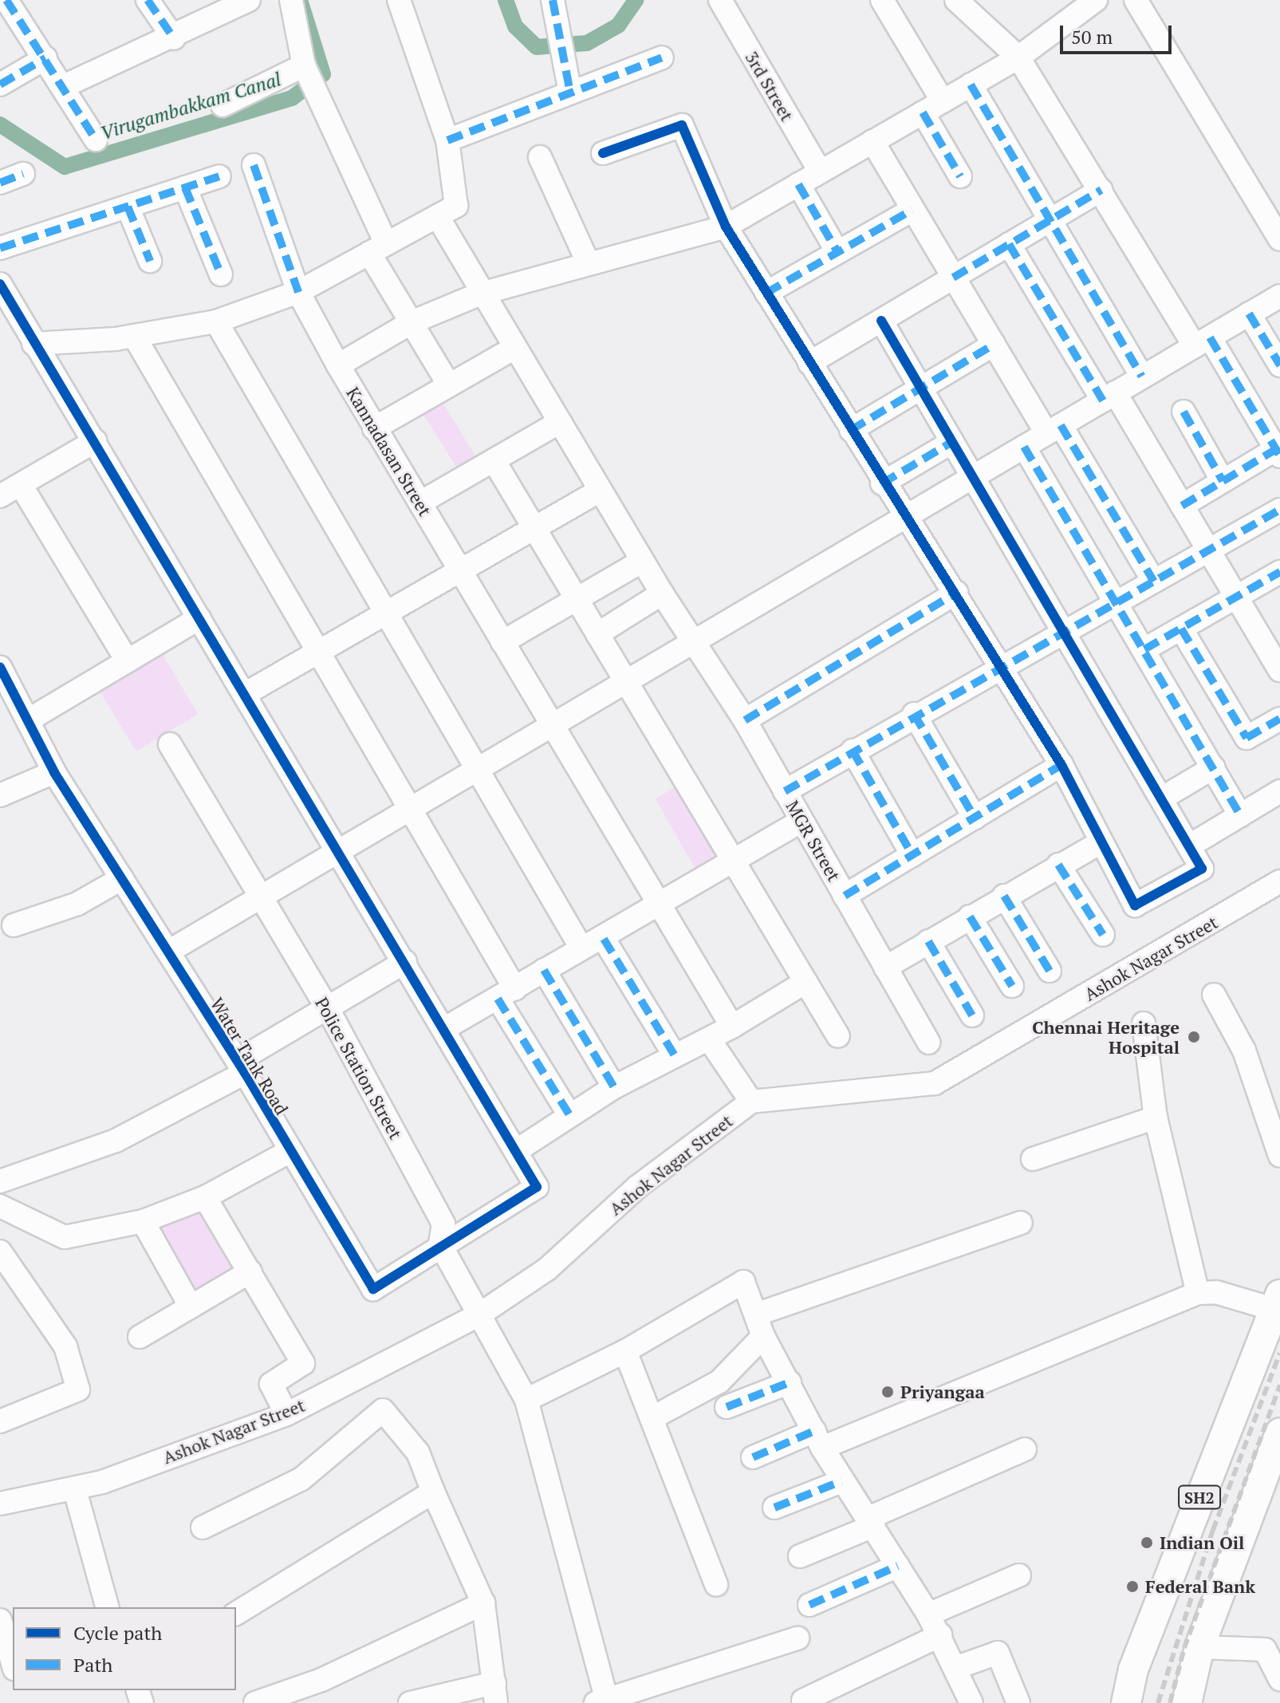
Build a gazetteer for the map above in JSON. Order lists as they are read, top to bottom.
{
  "streets": {
    "main road": ["SH2"],
    "street": [
      "3rd Street",
      "Kannadasan Street",
      "MGR Street",
      "Ashok Nagar Street",
      "Water Tank Road",
      "Police Station Street"
    ]
  },
  "crossings": [
    ["Water Tank Road", "Police Station Street"]
  ],
  "water": ["Virugambakkam Canal"],
  "places": [
    "Chennai Heritage Hospital",
    "Priyangaa",
    "Indian Oil",
    "Federal Bank"
  ],
  "legend": ["Cycle path", "Path"],
  "scale_bar": "50 m"
}
